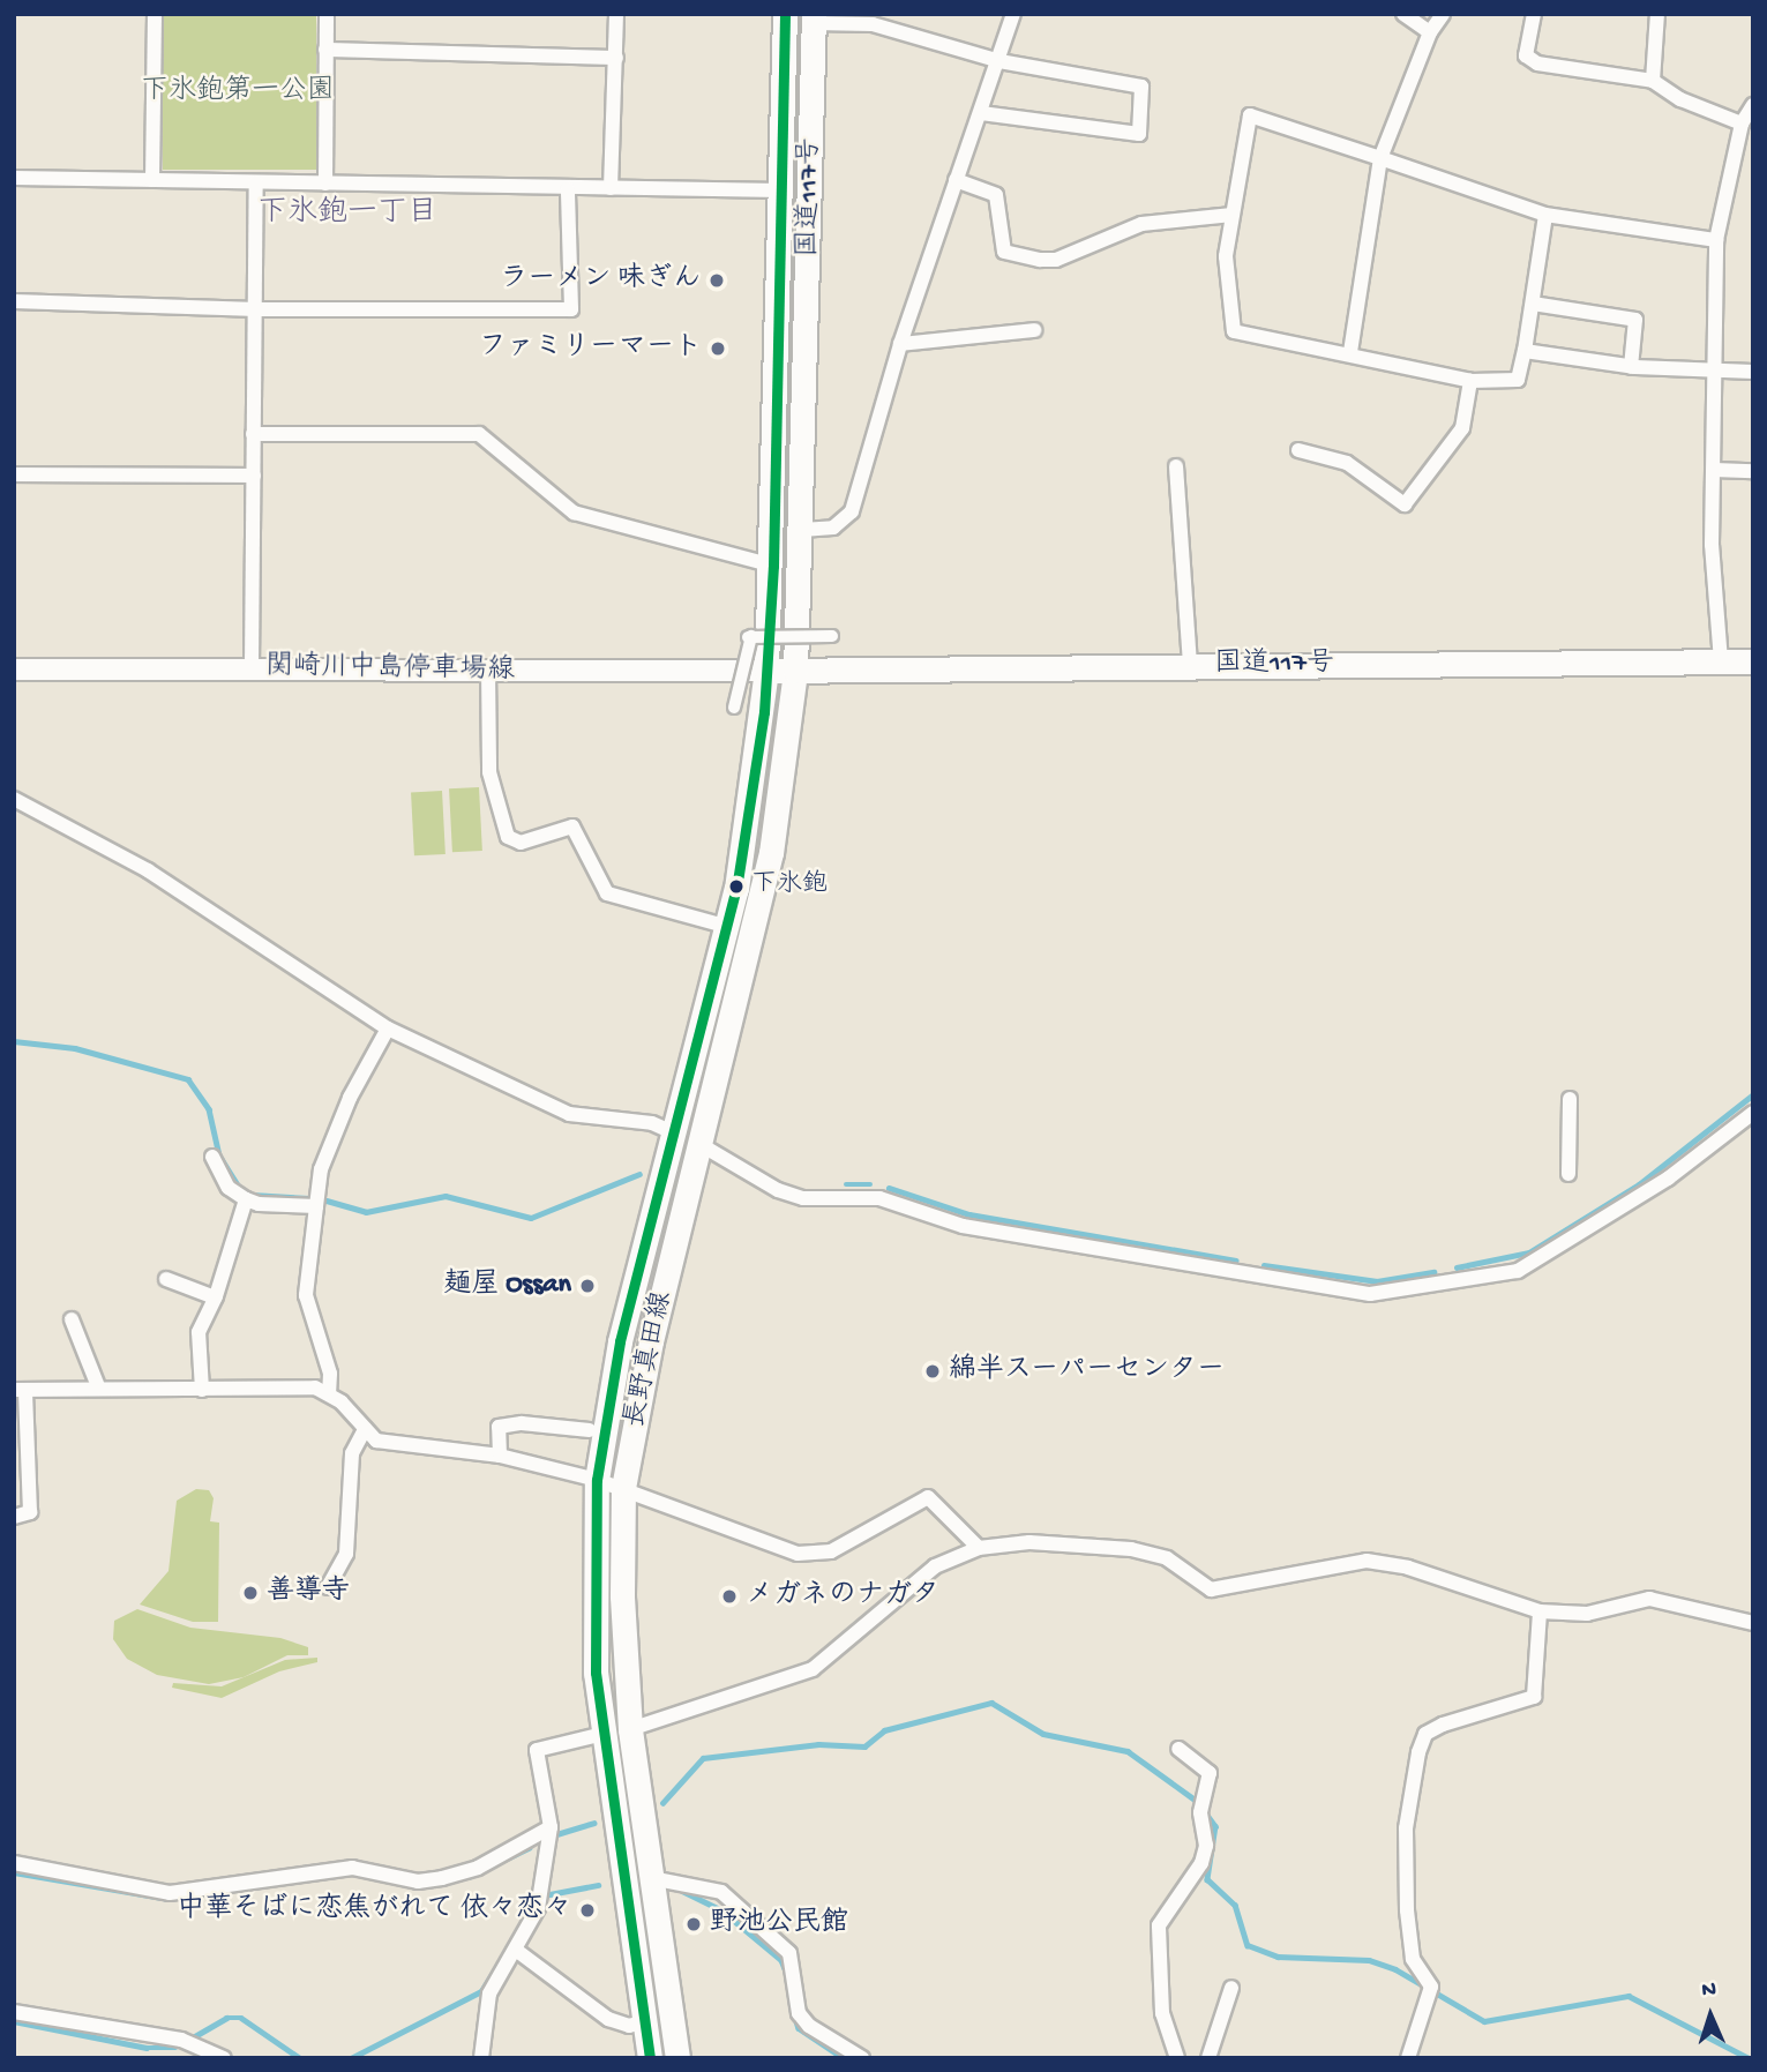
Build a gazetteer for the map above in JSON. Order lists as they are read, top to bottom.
{
  "streets": {
    "main road": ["国道117号", "関崎川中島停車場線", "長野真田線"]
  },
  "crossings": [
    ["国道117号", "関崎川中島停車場線"],
    ["国道117号", "長野真田線"],
    ["関崎川中島停車場線", "長野真田線"]
  ],
  "districts": ["下氷鉋一丁目"],
  "parks": ["下氷鉋第一公園"],
  "places": [
    "ラーメン 味ぎん",
    "ファミリーマート",
    "下氷鉋",
    "麺屋 Ossan",
    "綿半スーパーセンター",
    "善導寺",
    "メガネのナガタ",
    "中華そばに恋焦がれて 依々恋々",
    "野池公民館"
  ],
  "north": "top"
}
